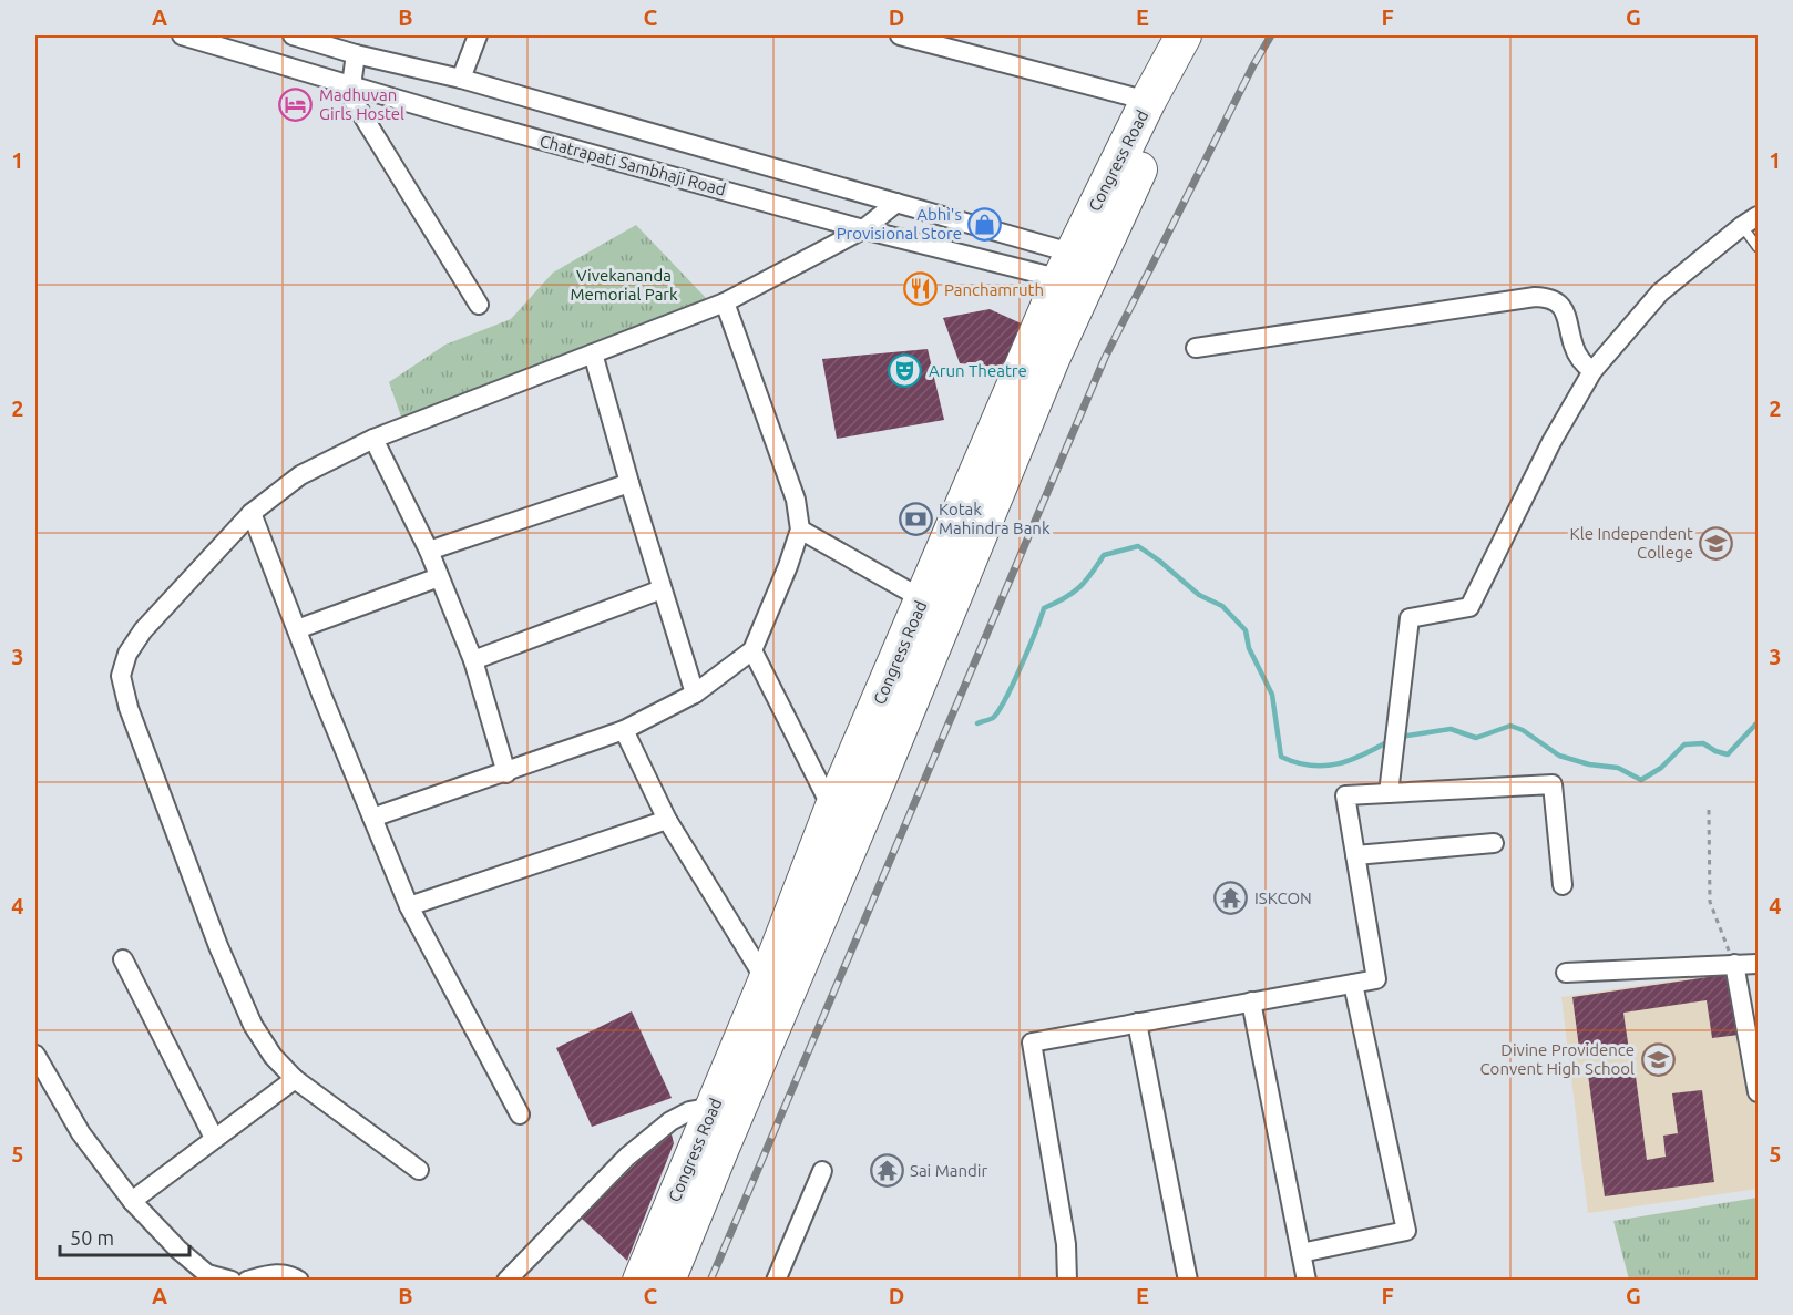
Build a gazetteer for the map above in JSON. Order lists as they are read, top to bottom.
{
  "streets": {
    "highway": ["Congress Road"],
    "street": ["Chatrapati Sambhaji Road"]
  },
  "crossings": [
    ["Congress Road", "Chatrapati Sambhaji Road"]
  ],
  "parks": ["Vivekananda Memorial Park"],
  "places": {
    "hotel": ["Madhuvan Girls Hostel"],
    "shop": ["Abhi's Provisional Store"],
    "restaurant": ["Panchamruth"],
    "theatre": ["Arun Theatre"],
    "bank": ["Kotak Mahindra Bank"],
    "school or university": ["Kle Independent College", "Divine Providence Convent High School"],
    "temple": ["ISKCON", "Sai Mandir"]
  },
  "scale_bar": "50 m",
  "grid": {
    "columns": [
      "A",
      "B",
      "C",
      "D",
      "E",
      "F",
      "G"
    ],
    "rows": [
      "1",
      "2",
      "3",
      "4",
      "5"
    ]
  }
}
